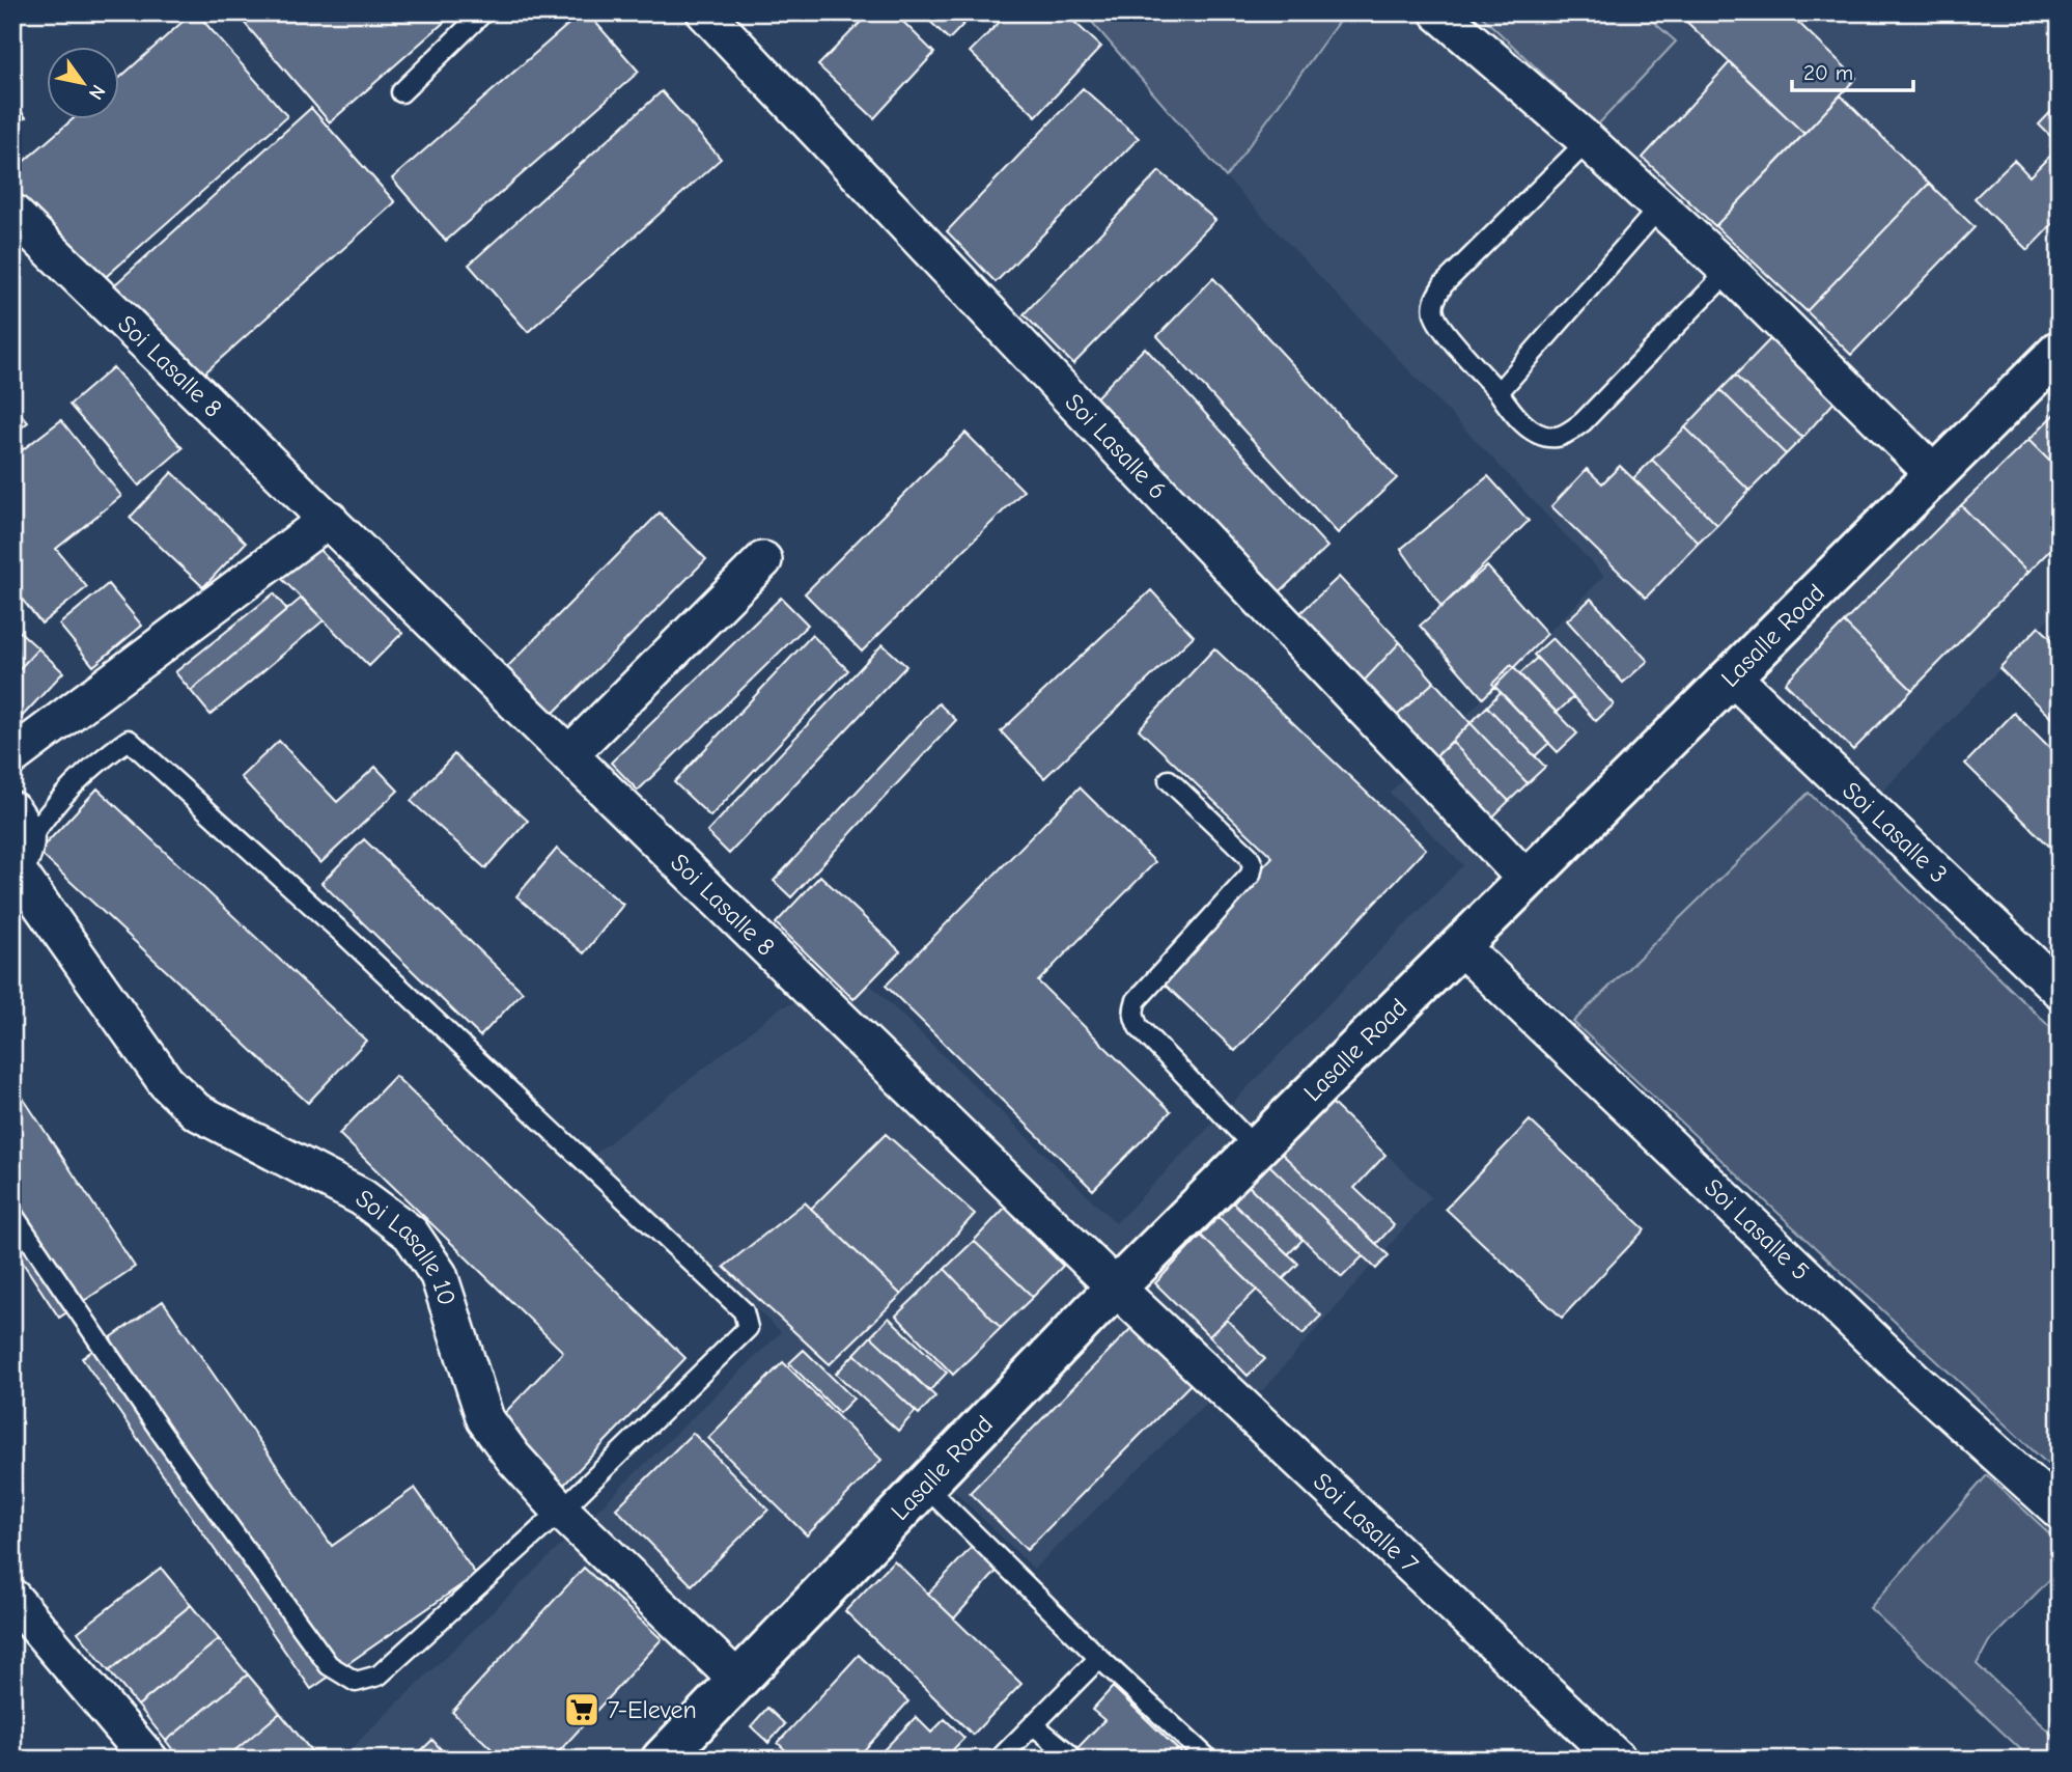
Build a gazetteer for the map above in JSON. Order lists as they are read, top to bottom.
{
  "streets": {
    "street": [
      "Soi Lasalle 8",
      "Soi Lasalle 6",
      "Lasalle Road",
      "Soi Lasalle 3",
      "Soi Lasalle 5",
      "Soi Lasalle 10",
      "Soi Lasalle 7"
    ]
  },
  "crossings": [
    ["Soi Lasalle 8", "Lasalle Road"],
    ["Soi Lasalle 8", "Soi Lasalle 7"],
    ["Soi Lasalle 6", "Lasalle Road"],
    ["Lasalle Road", "Soi Lasalle 3"],
    ["Lasalle Road", "Soi Lasalle 5"],
    ["Lasalle Road", "Soi Lasalle 10"],
    ["Lasalle Road", "Soi Lasalle 7"]
  ],
  "places": {
    "supermarket": ["7-Eleven"]
  },
  "scale_bar": "20 m",
  "north": "bottom right"
}
